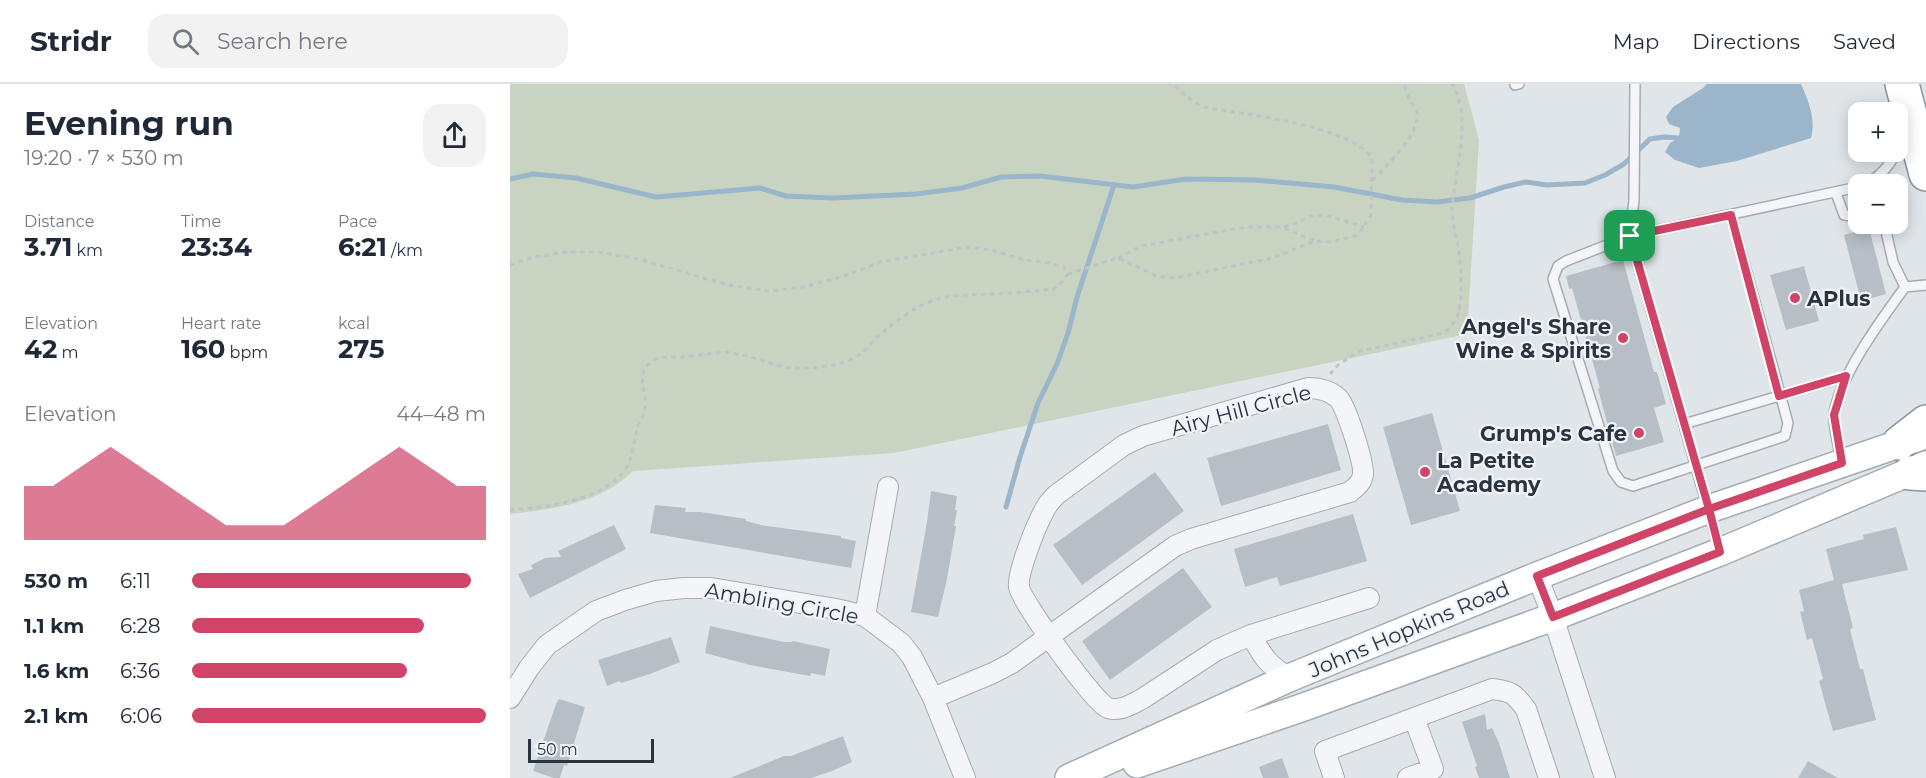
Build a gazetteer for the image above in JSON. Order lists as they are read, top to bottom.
{
  "streets": {
    "street": ["Airy Hill Circle", "Ambling Circle", "Johns Hopkins Road"]
  },
  "crossings": [
    ["Airy Hill Circle", "Ambling Circle"]
  ],
  "places": [
    "APlus",
    "Angel's Share Wine & Spirits",
    "Grump's Cafe",
    "La Petite Academy"
  ],
  "scale_bar": "50 m",
  "page": {
    "header": "Stridr",
    "search": "Search here",
    "nav": ["Map", "Directions", "Saved"],
    "heading": ["Evening run", "19:20 · 7 × 530 m"],
    "map_buttons": ["+", "−"],
    "stats": [
      ["Distance", "3.71 km"],
      ["Time", "23:34"],
      ["Pace", "6:21 /km"],
      ["Elevation", "42 m"],
      ["Heart rate", "160 bpm"],
      ["kcal", "275"]
    ],
    "chart": ["Elevation", "44–48 m"],
    "list": [
      {
        "name": "530 m",
        "note": "6:11"
      },
      {
        "name": "1.1 km",
        "note": "6:28"
      },
      {
        "name": "1.6 km",
        "note": "6:36"
      },
      {
        "name": "2.1 km",
        "note": "6:06"
      }
    ],
    "scale": "50 m"
  }
}
